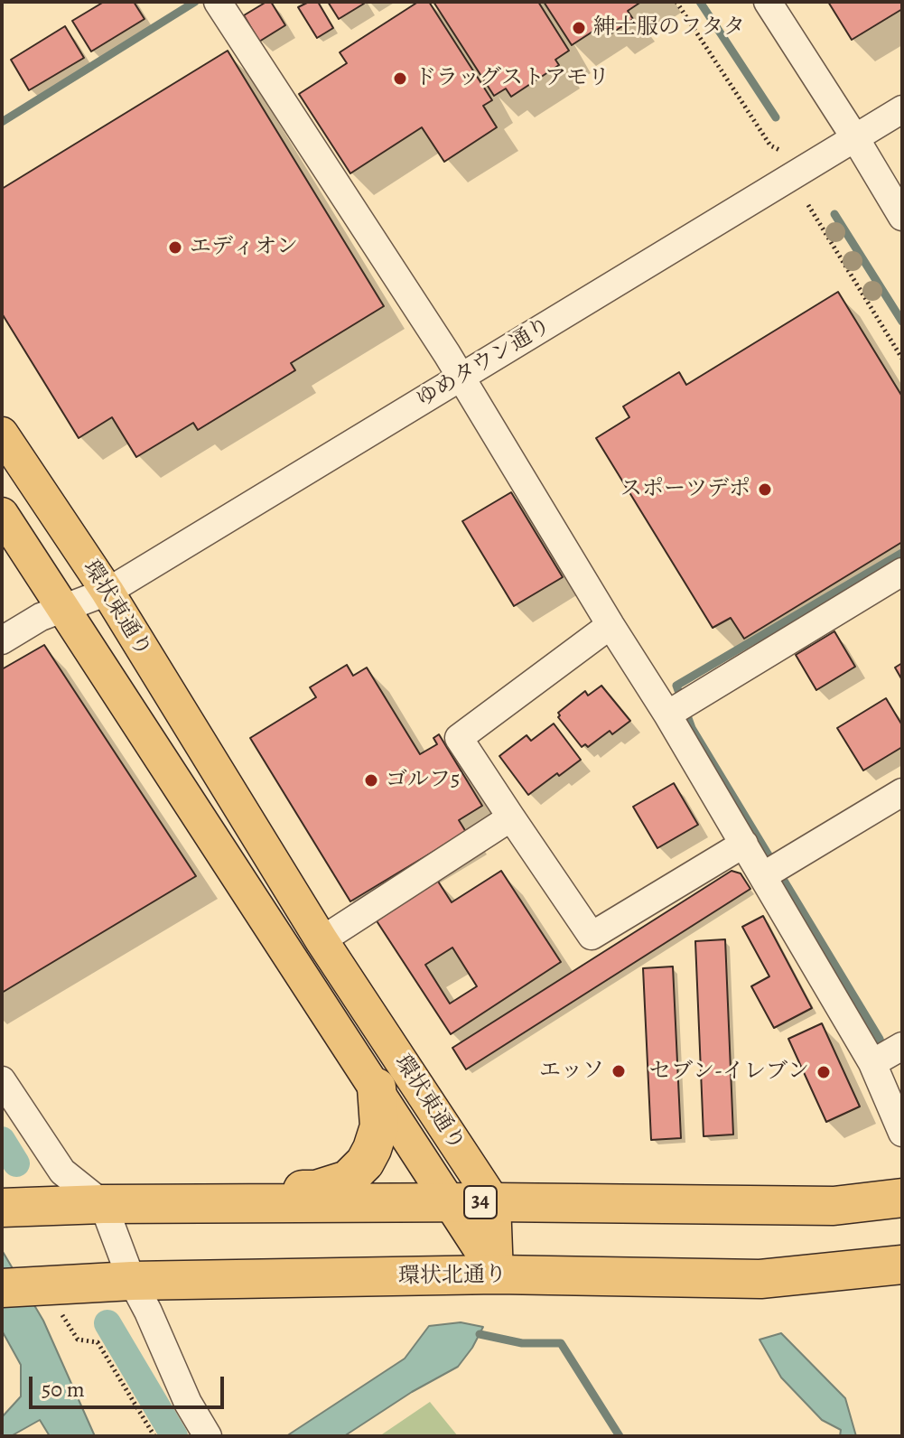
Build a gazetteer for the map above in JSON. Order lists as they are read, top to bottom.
{
  "streets": {
    "highway": ["34", "環状北通り"],
    "main road": ["環状東通り"],
    "street": ["ゆめタウン通り"]
  },
  "crossings": [
    ["ゆめタウン通り", "環状東通り"],
    ["環状東通り", "34"],
    ["環状東通り", "環状北通り"]
  ],
  "places": [
    "紳士服のフタタ",
    "ドラッグストアモリ",
    "エディオン",
    "スポーツデポ",
    "ゴルフ5",
    "エッソ",
    "セブン-イレブン"
  ],
  "scale_bar": "50 m"
}
